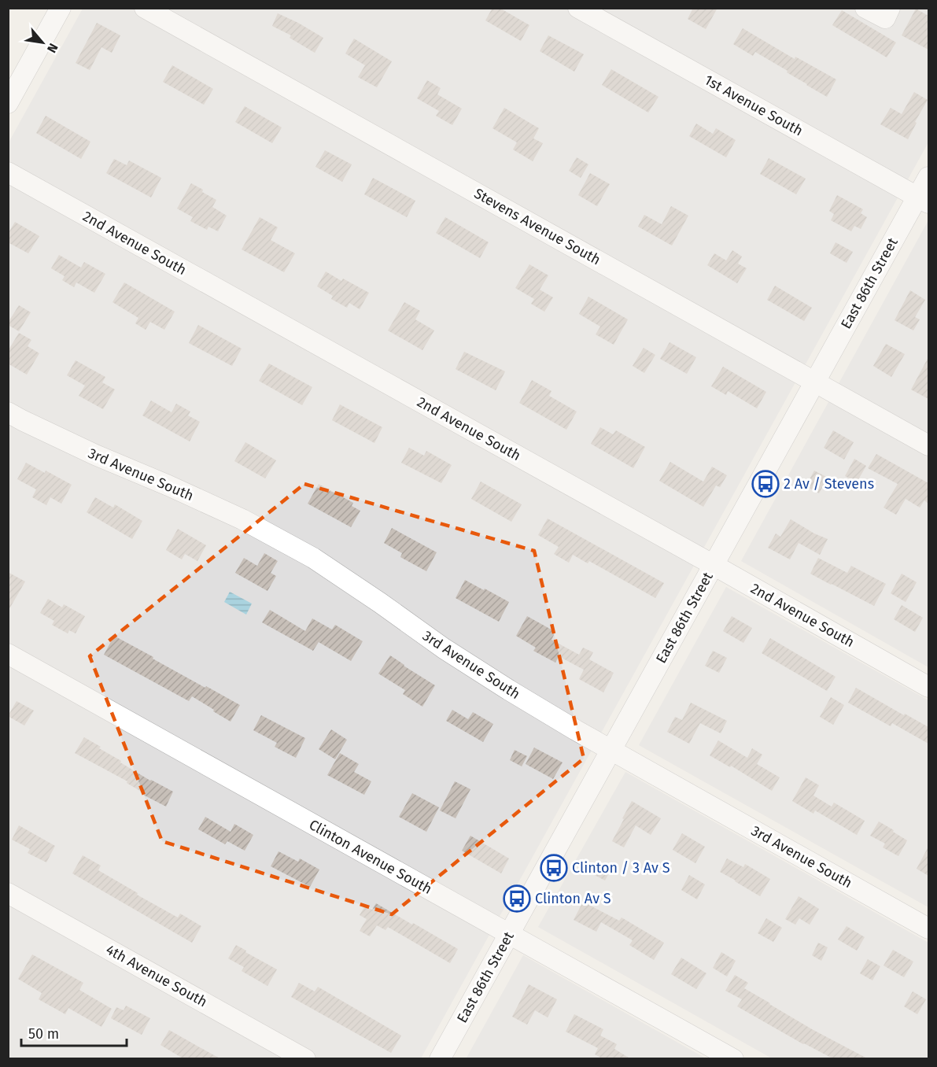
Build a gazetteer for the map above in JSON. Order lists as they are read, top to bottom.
{
  "streets": {
    "street": [
      "1st Avenue South",
      "Stevens Avenue South",
      "2nd Avenue South",
      "East 86th Street",
      "3rd Avenue South",
      "Clinton Avenue South",
      "4th Avenue South"
    ]
  },
  "crossings": [
    ["1st Avenue South", "East 86th Street"],
    ["Stevens Avenue South", "East 86th Street"],
    ["2nd Avenue South", "East 86th Street"],
    ["East 86th Street", "3rd Avenue South"],
    ["East 86th Street", "Clinton Avenue South"]
  ],
  "places": {
    "bus stop": ["2 Av / Stevens", "Clinton / 3 Av S", "Clinton Av S"]
  },
  "scale_bar": "50 m",
  "north": "bottom right"
}
